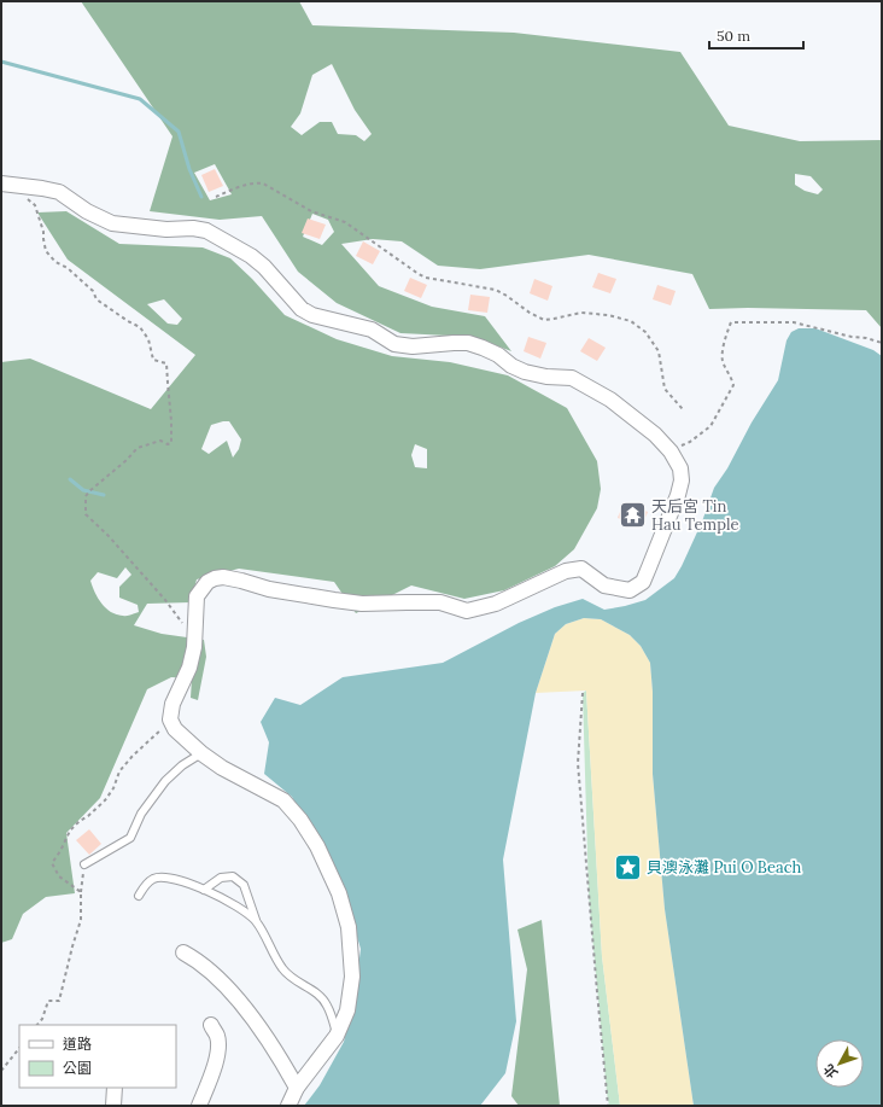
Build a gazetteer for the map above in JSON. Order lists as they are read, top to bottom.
{
  "places": {
    "temple": ["天后宮 Tin Hau Temple"],
    "place": ["貝澳泳灘 Pui O Beach"]
  },
  "legend": ["道路", "公園"],
  "scale_bar": "50 m",
  "north": "bottom left"
}
